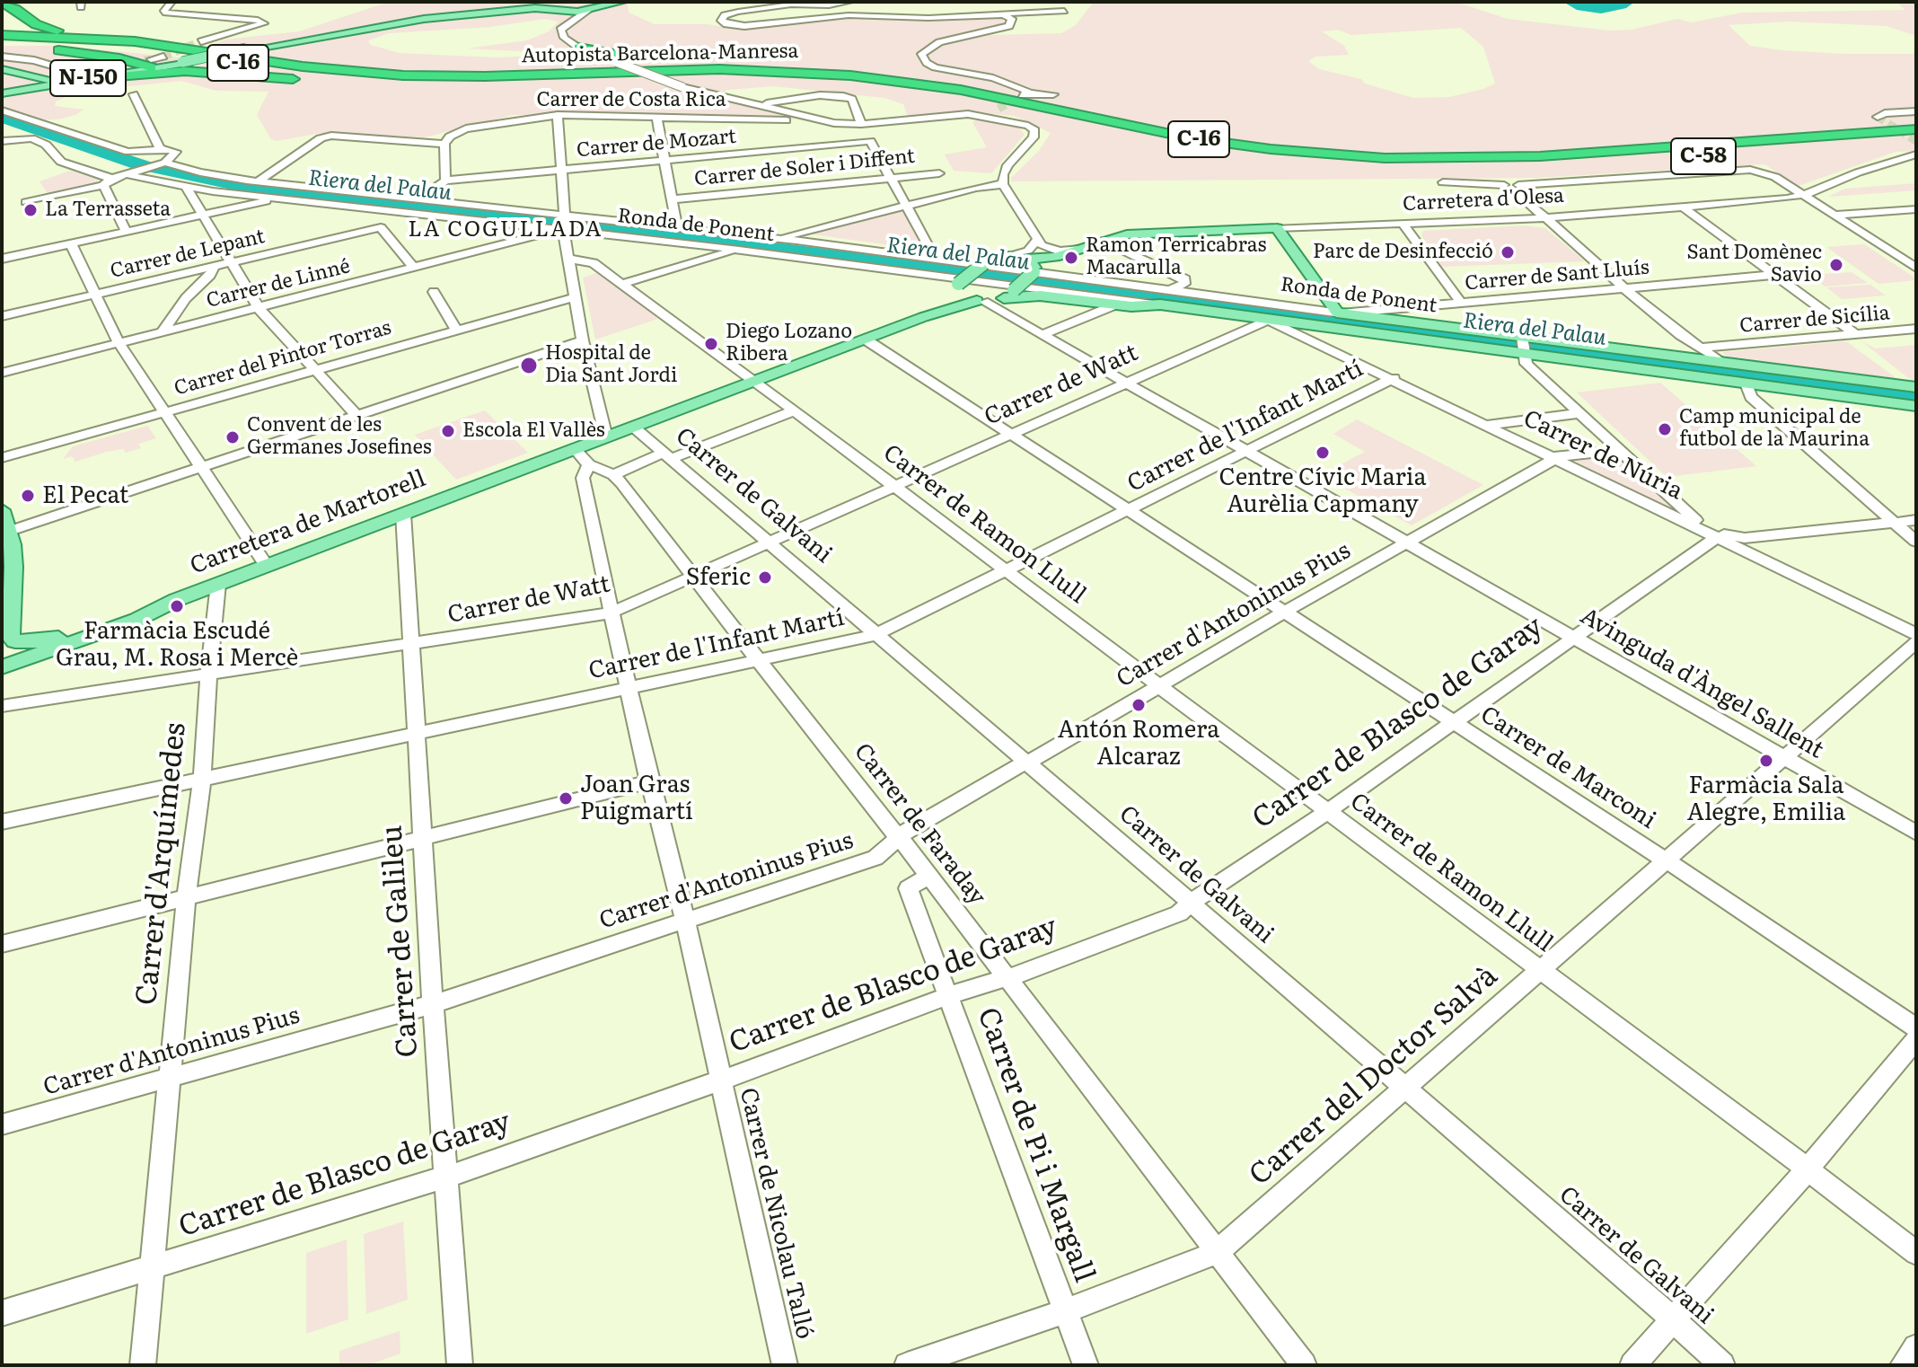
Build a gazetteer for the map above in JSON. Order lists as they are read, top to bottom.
{
  "streets": {
    "highway": ["Autopista Barcelona-Manresa", "C-16", "C-58"],
    "main road": [
      "N-150",
      "Carretera d'Olesa",
      "Ronda de Ponent",
      "Carretera de Martorell"
    ],
    "street": [
      "Carrer de Costa Rica",
      "Carrer de Mozart",
      "Carrer de Soler i Diffent",
      "Carrer de Lepant",
      "Carrer de Sant Lluís",
      "Carrer de Linné",
      "Carrer de Sicília",
      "Carrer del Pintor Torras",
      "Carrer de Watt",
      "Carrer de l'Infant Martí",
      "Carrer de Núria",
      "Carrer de Galvani",
      "Carrer de Ramon Llull",
      "Carrer d'Antoninus Pius",
      "Avinguda d'Àngel Sallent",
      "Carrer de Blasco de Garay",
      "Carrer de Marconi",
      "Carrer de Faraday",
      "Carrer d'Arquímedes",
      "Carrer de Galileu",
      "Carrer del Doctor Salvà",
      "Carrer de Pi i Margall",
      "Carrer de Nicolau Talló"
    ]
  },
  "crossings": [
    ["Autopista Barcelona-Manresa", "C-16"],
    ["Autopista Barcelona-Manresa", "C-58"],
    ["Carretera d'Olesa", "Ronda de Ponent"],
    ["Carretera d'Olesa", "Avinguda d'Àngel Sallent"],
    ["Ronda de Ponent", "Carrer de Sant Lluís"],
    ["Ronda de Ponent", "Carrer de Linné"],
    ["Ronda de Ponent", "Carrer de Sicília"],
    ["Ronda de Ponent", "Carrer de Watt"],
    ["Ronda de Ponent", "Carrer de Núria"],
    ["Ronda de Ponent", "Carretera de Martorell"],
    ["Ronda de Ponent", "Avinguda d'Àngel Sallent"],
    ["Carrer de Watt", "Carrer de Núria"],
    ["Carrer de Watt", "Carrer de Galvani"],
    ["Carrer de Watt", "Carrer de Ramon Llull"],
    ["Carrer de Watt", "Avinguda d'Àngel Sallent"],
    ["Carrer de Watt", "Carrer de Marconi"],
    ["Carrer de Watt", "Carrer de Faraday"],
    ["Carrer de Watt", "Carrer d'Arquímedes"],
    ["Carrer de Watt", "Carrer de Galileu"],
    ["Carrer de Watt", "Carrer de Nicolau Talló"],
    ["Carrer de l'Infant Martí", "Carrer de Núria"],
    ["Carrer de l'Infant Martí", "Carrer de Galvani"],
    ["Carrer de l'Infant Martí", "Carrer de Ramon Llull"],
    ["Carrer de l'Infant Martí", "Avinguda d'Àngel Sallent"],
    ["Carrer de l'Infant Martí", "Carrer de Marconi"],
    ["Carrer de l'Infant Martí", "Carrer de Faraday"],
    ["Carrer de l'Infant Martí", "Carrer d'Arquímedes"],
    ["Carrer de l'Infant Martí", "Carrer de Galileu"],
    ["Carrer de l'Infant Martí", "Carrer de Nicolau Talló"],
    ["Carrer de Núria", "Carrer d'Antoninus Pius"],
    ["Carrer de Núria", "Carrer de Blasco de Garay"],
    ["Carrer de Galvani", "Carretera de Martorell"],
    ["Carrer de Galvani", "Carrer d'Antoninus Pius"],
    ["Carrer de Galvani", "Carrer de Blasco de Garay"],
    ["Carrer de Galvani", "Carrer del Doctor Salvà"],
    ["Carretera de Martorell", "Carrer de Ramon Llull"],
    ["Carretera de Martorell", "Avinguda d'Àngel Sallent"],
    ["Carretera de Martorell", "Carrer de Marconi"],
    ["Carretera de Martorell", "Carrer d'Arquímedes"],
    ["Carretera de Martorell", "Carrer de Galileu"],
    ["Carrer de Ramon Llull", "Carrer d'Antoninus Pius"],
    ["Carrer de Ramon Llull", "Carrer de Blasco de Garay"],
    ["Carrer de Ramon Llull", "Carrer del Doctor Salvà"],
    ["Carrer d'Antoninus Pius", "Avinguda d'Àngel Sallent"],
    ["Carrer d'Antoninus Pius", "Carrer de Marconi"],
    ["Carrer d'Antoninus Pius", "Carrer de Faraday"],
    ["Carrer d'Antoninus Pius", "Carrer d'Arquímedes"],
    ["Carrer d'Antoninus Pius", "Carrer de Galileu"],
    ["Carrer d'Antoninus Pius", "Carrer de Nicolau Talló"],
    ["Avinguda d'Àngel Sallent", "Carrer de Blasco de Garay"],
    ["Avinguda d'Àngel Sallent", "Carrer del Doctor Salvà"],
    ["Carrer de Blasco de Garay", "Carrer de Marconi"],
    ["Carrer de Blasco de Garay", "Carrer de Faraday"],
    ["Carrer de Blasco de Garay", "Carrer d'Arquímedes"],
    ["Carrer de Blasco de Garay", "Carrer de Galileu"],
    ["Carrer de Blasco de Garay", "Carrer de Pi i Margall"],
    ["Carrer de Blasco de Garay", "Carrer de Nicolau Talló"],
    ["Carrer de Marconi", "Carrer del Doctor Salvà"],
    ["Carrer de Faraday", "Carrer del Doctor Salvà"],
    ["Carrer de Faraday", "Carrer de Pi i Margall"],
    ["Carrer de Faraday", "Carrer de Nicolau Talló"],
    ["Carrer del Doctor Salvà", "Carrer de Pi i Margall"]
  ],
  "districts": ["LA COGULLADA"],
  "water": ["Riera del Palau"],
  "places": [
    "La Terrasseta",
    "Parc de Desinfecció",
    "Ramon Terricabras Macarulla",
    "Sant Domènec Savio",
    "Diego Lozano Ribera",
    "Hospital de Dia Sant Jordi",
    "Camp municipal de futbol de la Maurina",
    "Escola El Vallès",
    "Convent de les Germanes Josefines",
    "Centre Cívic Maria Aurèlia Capmany",
    "El Pecat",
    "Sferic",
    "Farmàcia Escudé Grau, M. Rosa i Mercè",
    "Antón Romera Alcaraz",
    "Farmàcia Sala Alegre, Emilia",
    "Joan Gras Puigmartí"
  ]
}
